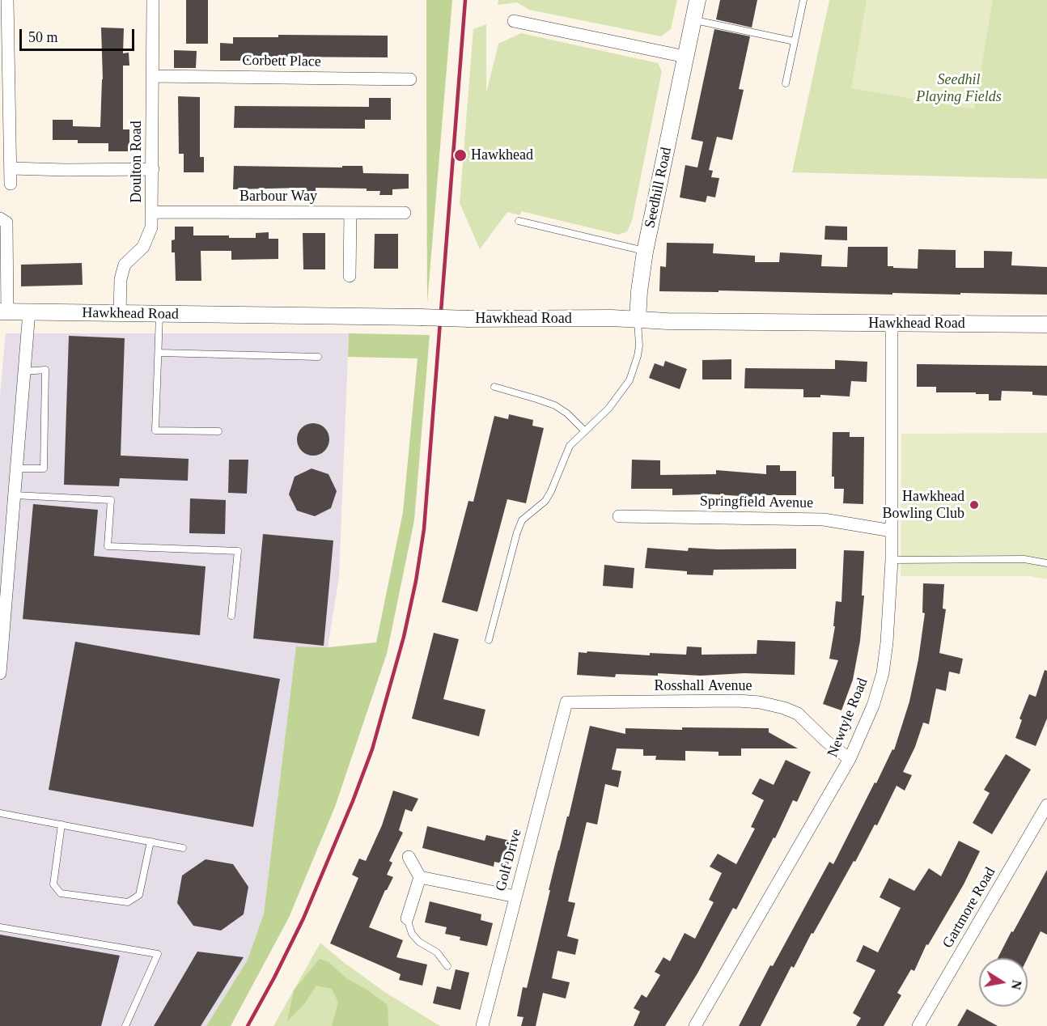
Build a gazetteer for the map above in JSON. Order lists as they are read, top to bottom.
{
  "streets": {
    "street": [
      "Corbett Place",
      "Doulton Road",
      "Seedhill Road",
      "Barbour Way",
      "Hawkhead Road",
      "Springfield Avenue",
      "Rosshall Avenue",
      "Newtyle Road",
      "Golf Drive",
      "Gartmore Road"
    ]
  },
  "crossings": [
    ["Corbett Place", "Doulton Road"],
    ["Doulton Road", "Barbour Way"],
    ["Doulton Road", "Hawkhead Road"],
    ["Seedhill Road", "Hawkhead Road"],
    ["Hawkhead Road", "Newtyle Road"],
    ["Springfield Avenue", "Newtyle Road"],
    ["Rosshall Avenue", "Newtyle Road"],
    ["Rosshall Avenue", "Golf Drive"]
  ],
  "parks": ["Seedhil Playing Fields"],
  "places": ["Hawkhead", "Hawkhead Bowling Club"],
  "scale_bar": "50 m",
  "north": "right"
}
